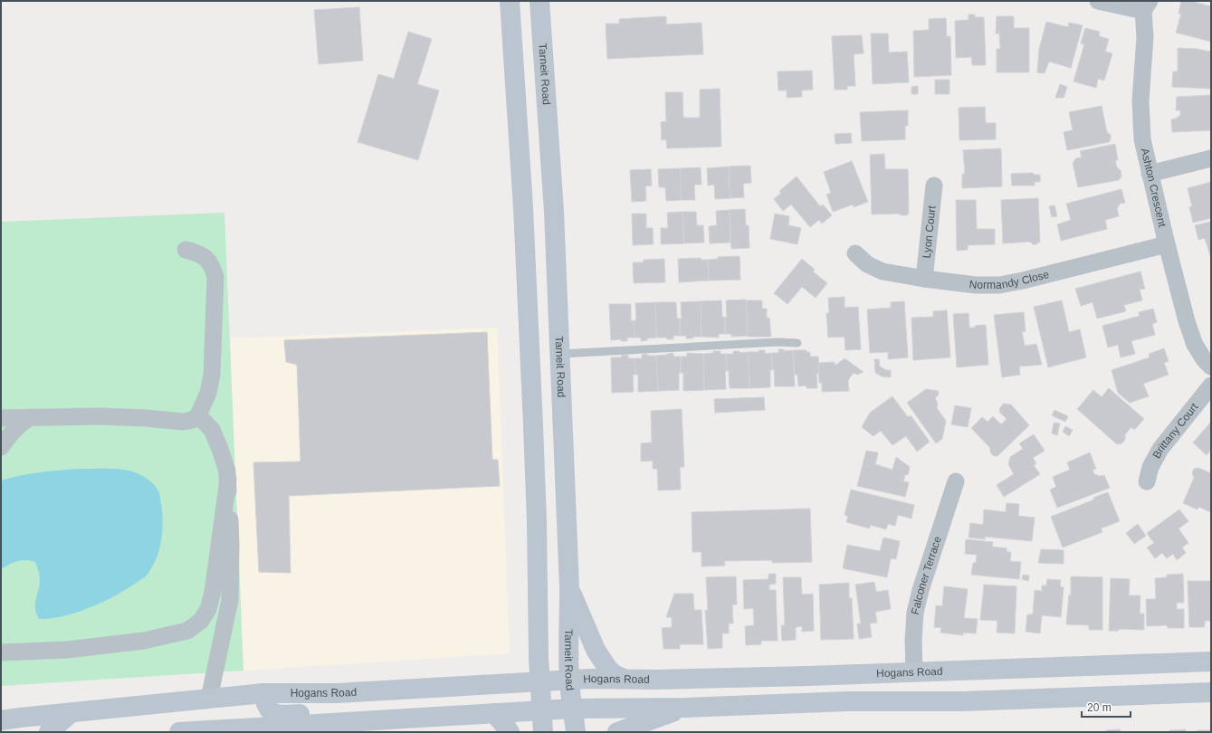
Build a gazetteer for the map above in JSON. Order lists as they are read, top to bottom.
{
  "streets": {
    "street": [
      "Tarneit Road",
      "Ashton Crescent",
      "Lyon Court",
      "Normandy Close",
      "Brittany Court",
      "Falconer Terrace",
      "Hogans Road"
    ]
  },
  "crossings": [
    ["Tarneit Road", "Hogans Road"],
    ["Ashton Crescent", "Normandy Close"],
    ["Lyon Court", "Normandy Close"],
    ["Falconer Terrace", "Hogans Road"]
  ],
  "scale_bar": "20 m"
}
